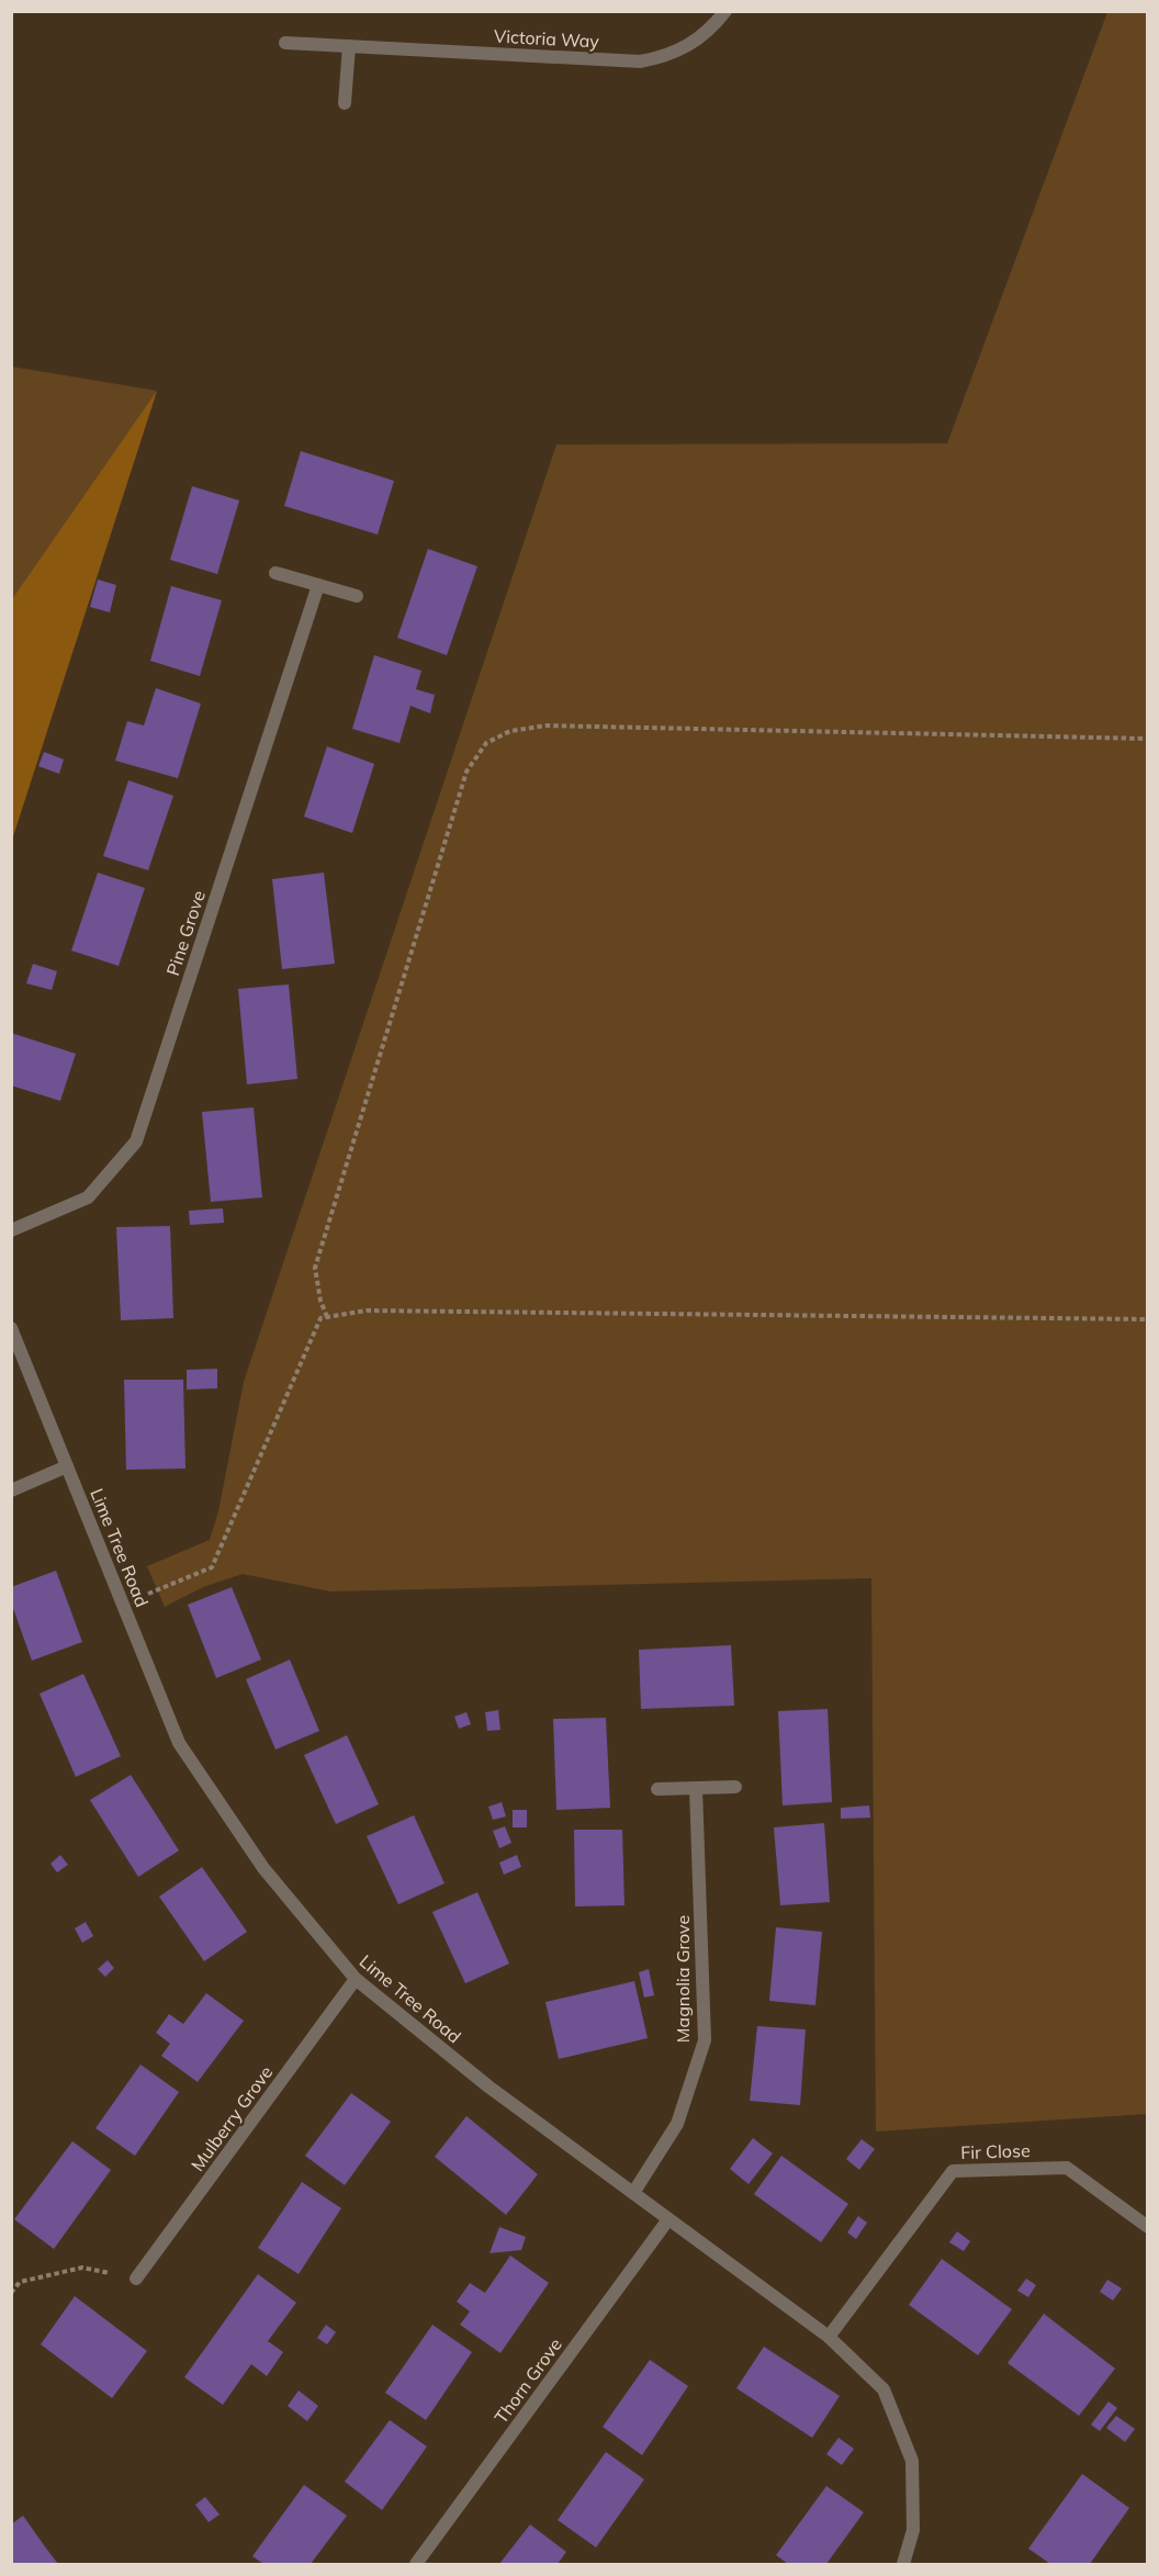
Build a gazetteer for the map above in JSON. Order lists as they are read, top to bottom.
{
  "streets": {
    "street": [
      "Victoria Way",
      "Pine Grove",
      "Lime Tree Road",
      "Magnolia Grove",
      "Mulberry Grove",
      "Fir Close",
      "Thorn Grove"
    ]
  },
  "crossings": [
    ["Lime Tree Road", "Magnolia Grove"],
    ["Lime Tree Road", "Mulberry Grove"],
    ["Lime Tree Road", "Fir Close"],
    ["Lime Tree Road", "Thorn Grove"]
  ]
}
